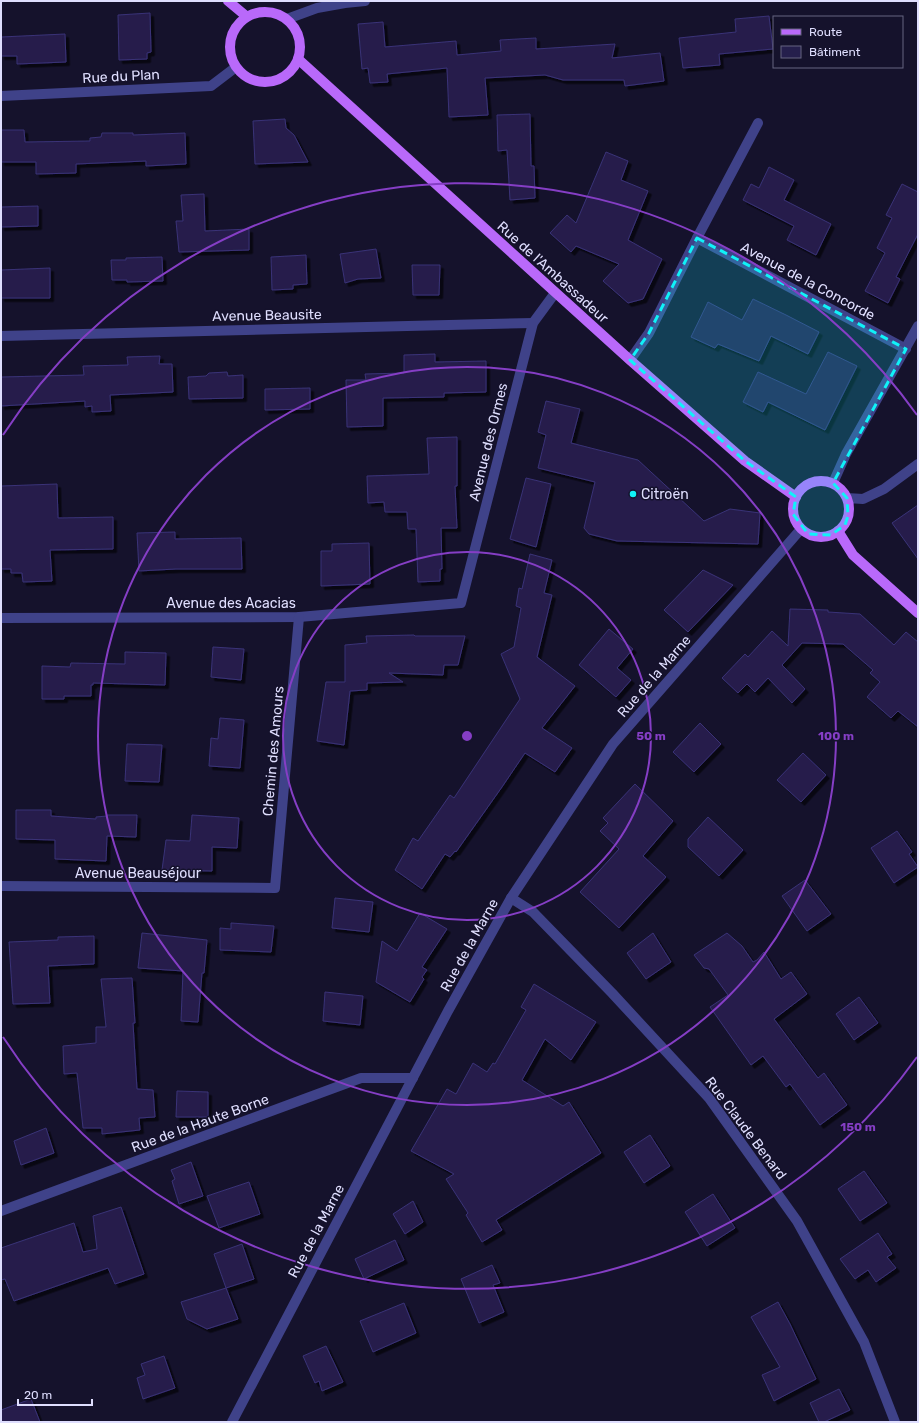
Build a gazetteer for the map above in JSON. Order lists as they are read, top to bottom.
{
  "streets": {
    "main road": ["Rue de l'Ambassadeur"],
    "street": [
      "Rue du Plan",
      "Avenue de la Concorde",
      "Avenue Beausite",
      "Avenue des Ormes",
      "Avenue des Acacias",
      "Rue de la Marne",
      "Chemin des Amours",
      "Avenue Beauséjour",
      "Rue de la Haute Borne",
      "Rue Claude Benard"
    ]
  },
  "crossings": [
    ["Rue du Plan", "Rue de l'Ambassadeur"],
    ["Rue de l'Ambassadeur", "Avenue des Ormes"],
    ["Rue de l'Ambassadeur", "Rue de la Marne"],
    ["Avenue Beausite", "Avenue des Ormes"],
    ["Avenue des Ormes", "Avenue des Acacias"],
    ["Avenue des Acacias", "Chemin des Amours"],
    ["Rue de la Marne", "Rue de la Haute Borne"],
    ["Rue de la Marne", "Rue Claude Benard"],
    ["Chemin des Amours", "Avenue Beauséjour"]
  ],
  "places": ["Citroën"],
  "legend": ["Route", "Bâtiment"],
  "scale_bar": "20 m",
  "rings": ["50 m", "100 m", "150 m"]
}
